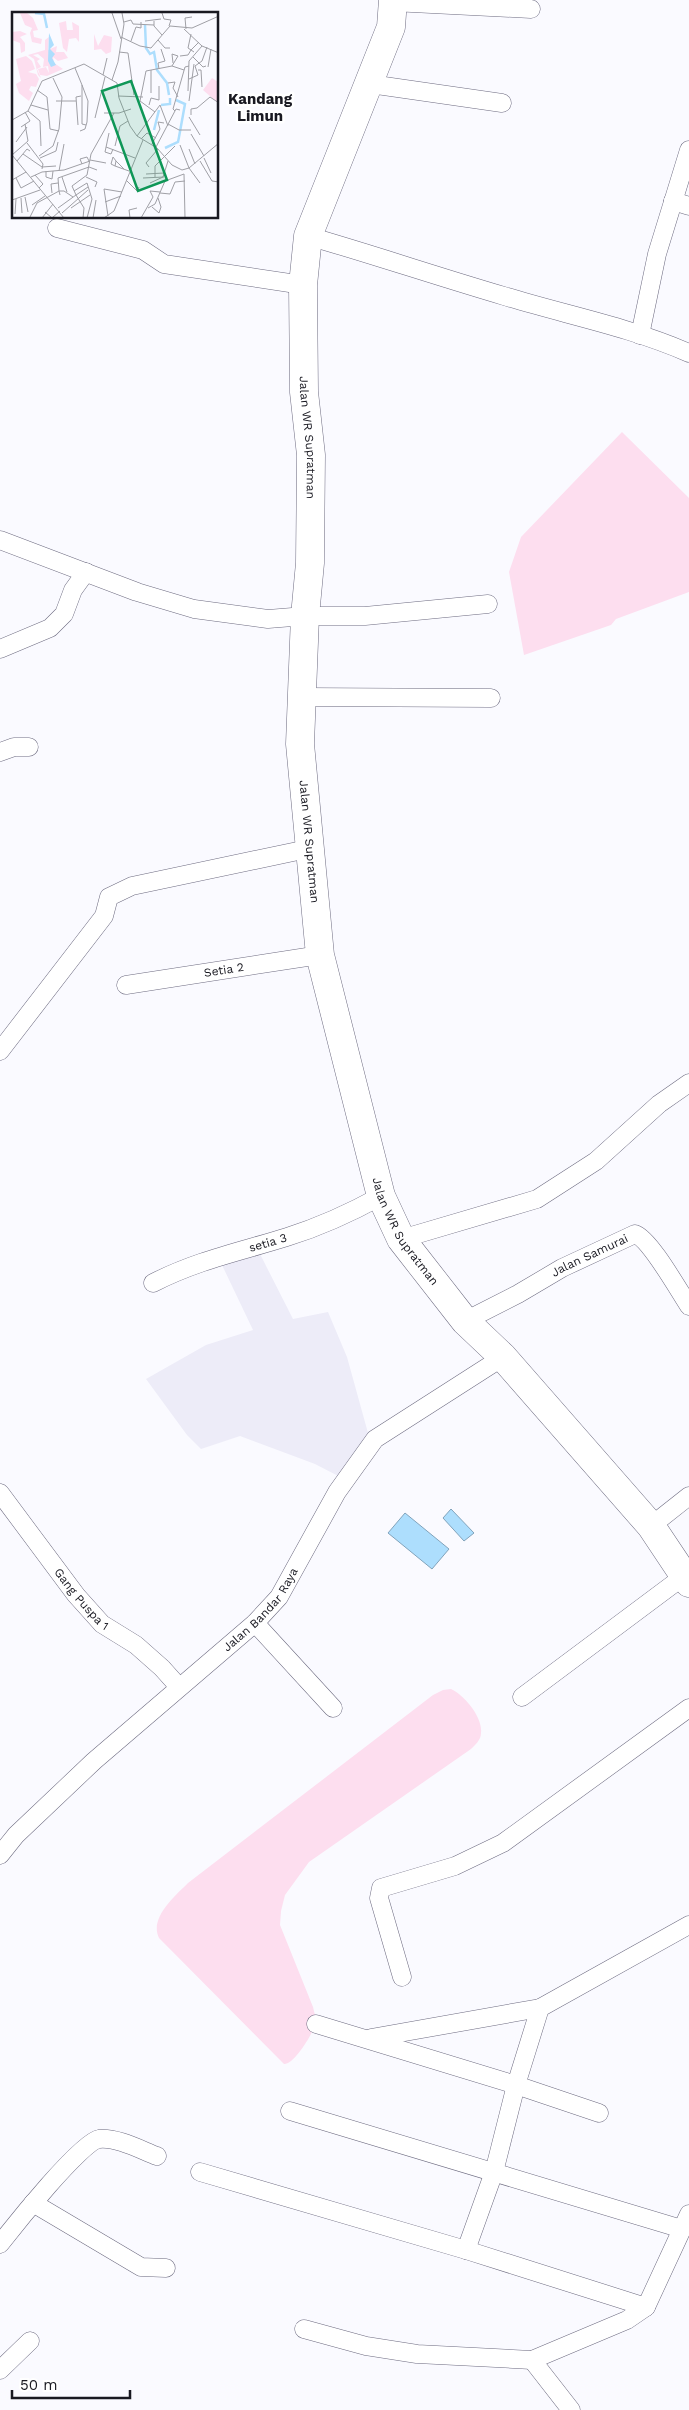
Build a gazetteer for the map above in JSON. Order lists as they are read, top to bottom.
{
  "streets": {
    "highway": ["Jalan WR Supratman"],
    "street": [
      "Setia 2",
      "setia 3",
      "Jalan Samurai",
      "Gang Puspa 1",
      "Jalan Bandar Raya"
    ]
  },
  "crossings": [
    ["Jalan WR Supratman", "Setia 2"],
    ["Jalan WR Supratman", "setia 3"],
    ["Jalan WR Supratman", "Jalan Samurai"],
    ["Jalan WR Supratman", "Jalan Bandar Raya"],
    ["Gang Puspa 1", "Jalan Bandar Raya"]
  ],
  "districts": ["Kandang Limun"],
  "scale_bar": "50 m"
}
